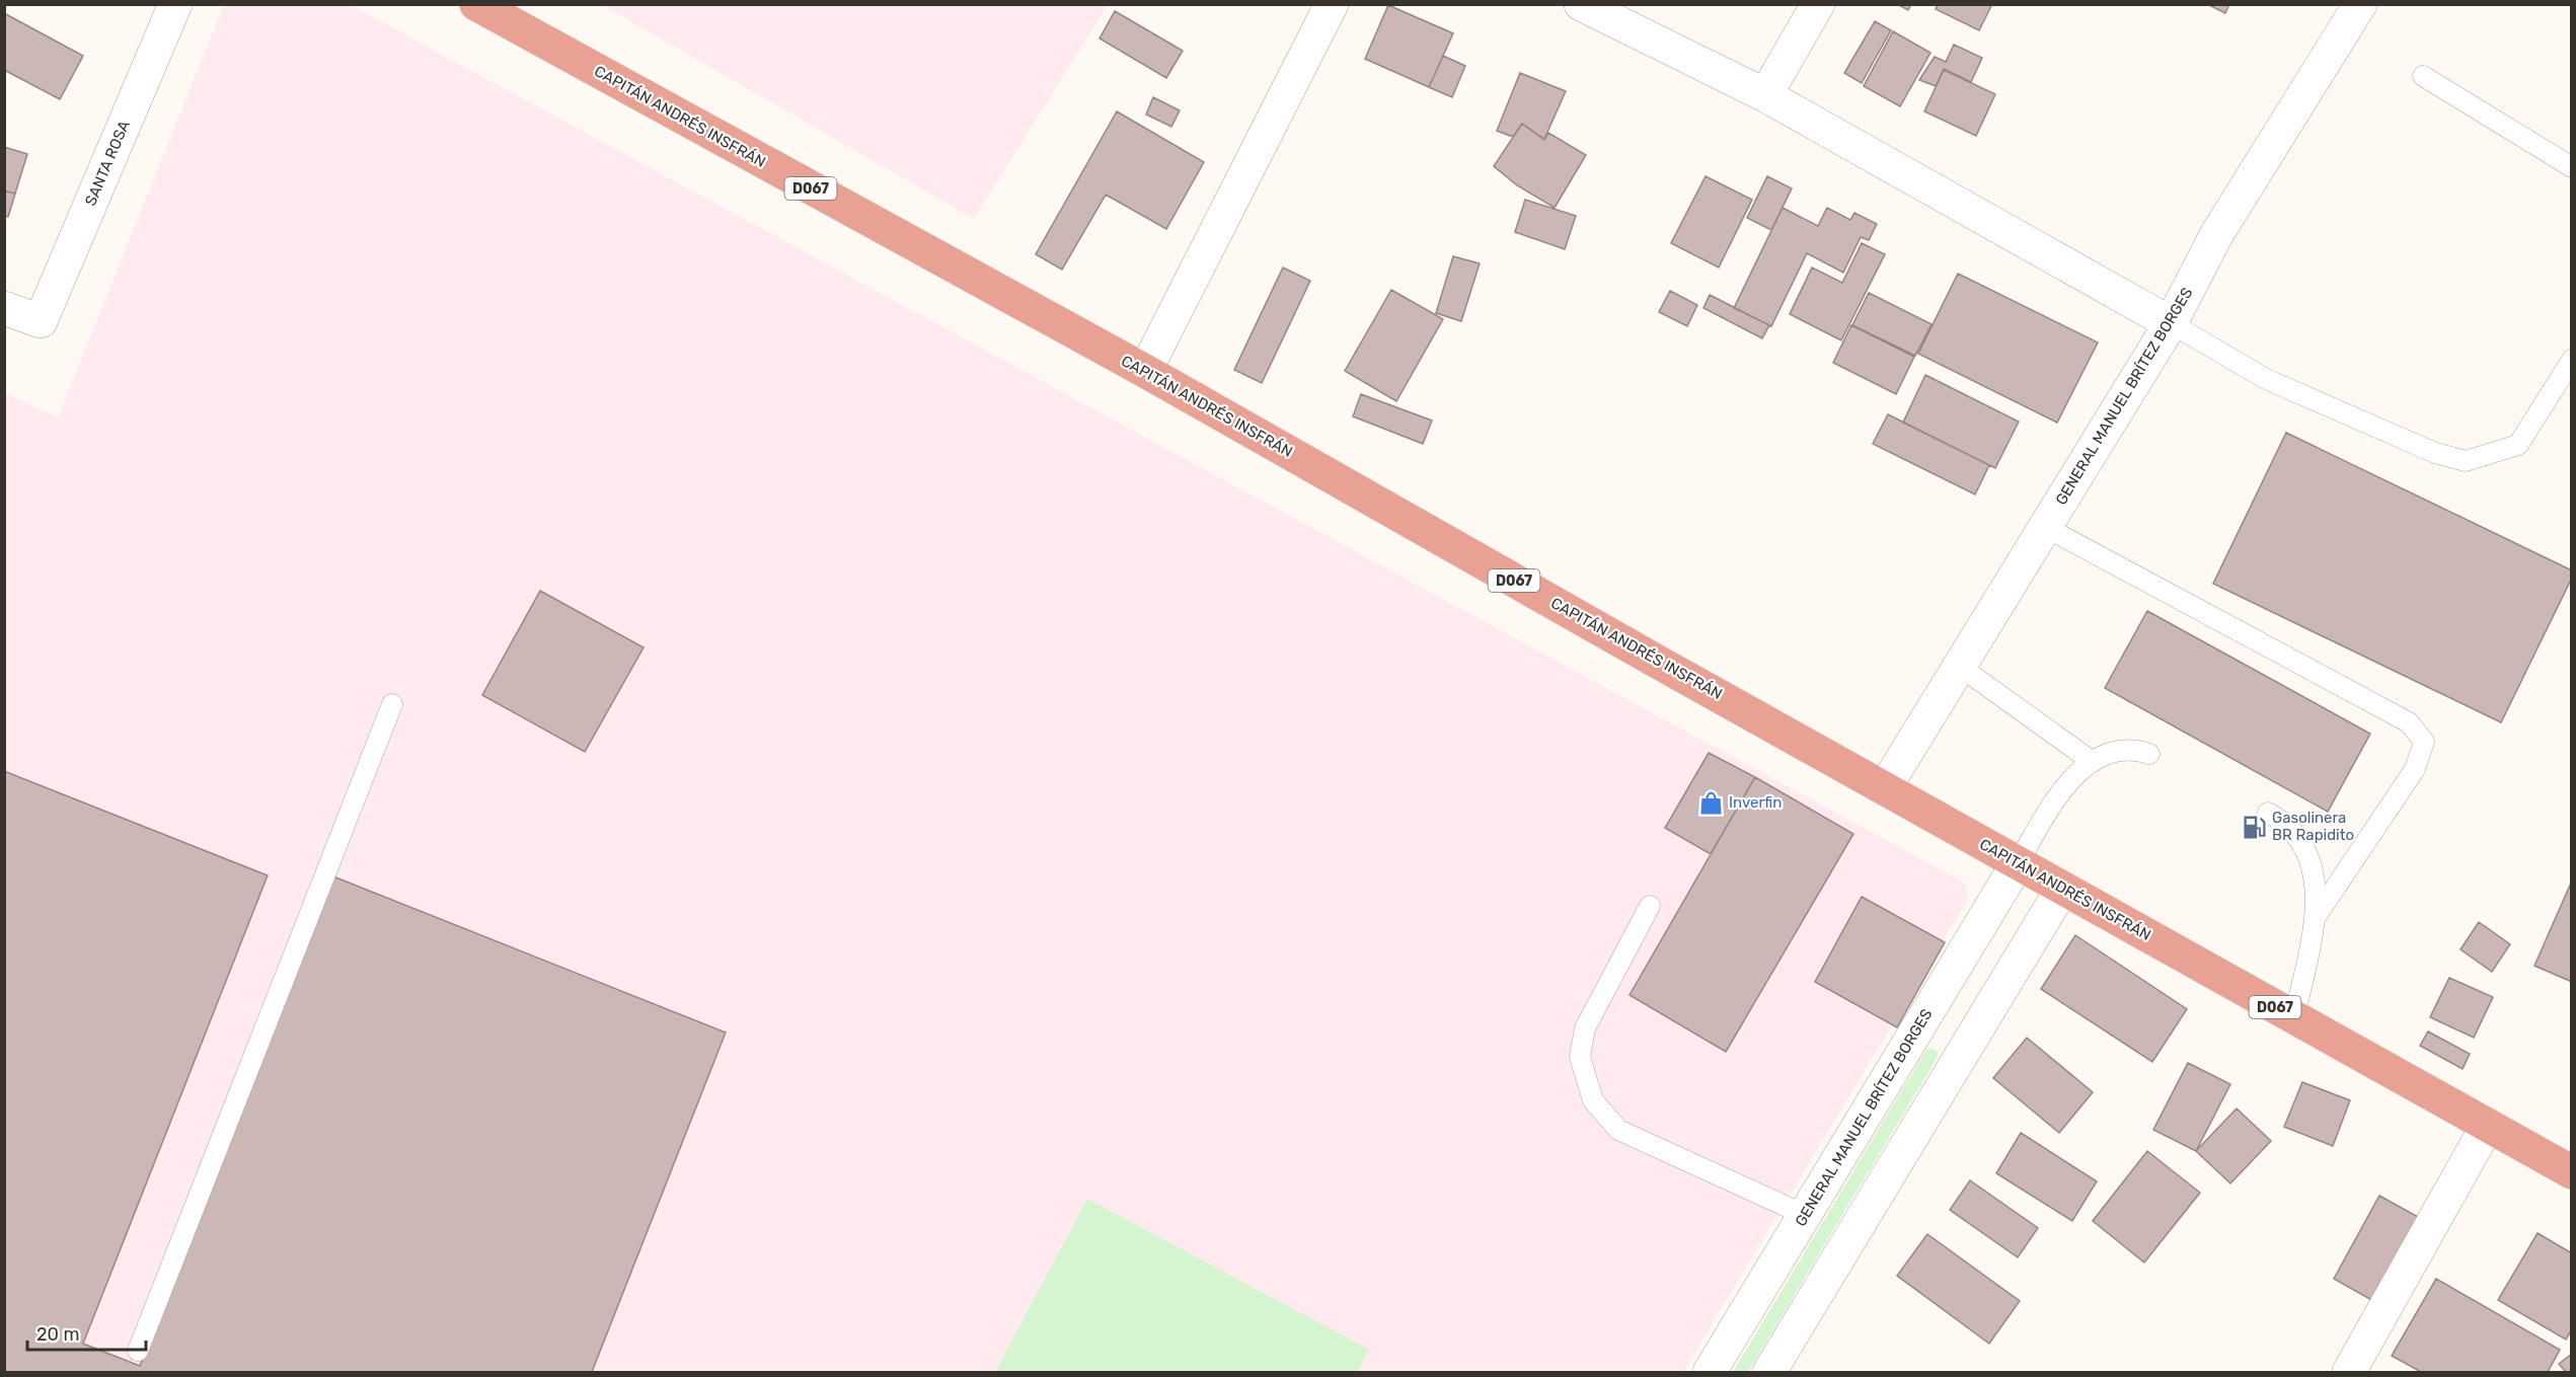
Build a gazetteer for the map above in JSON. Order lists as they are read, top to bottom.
{
  "streets": {
    "main road": ["CAPITÁN ANDRÉS INSFRÁN", "D067"],
    "street": ["SANTA ROSA", "GENERAL MANUEL BRÍTEZ BORGES"]
  },
  "crossings": [
    ["CAPITÁN ANDRÉS INSFRÁN", "GENERAL MANUEL BRÍTEZ BORGES"]
  ],
  "places": {
    "shop": ["Inverfin"],
    "fuel station": ["Gasolinera BR Rapidito"]
  },
  "scale_bar": "20 m"
}
